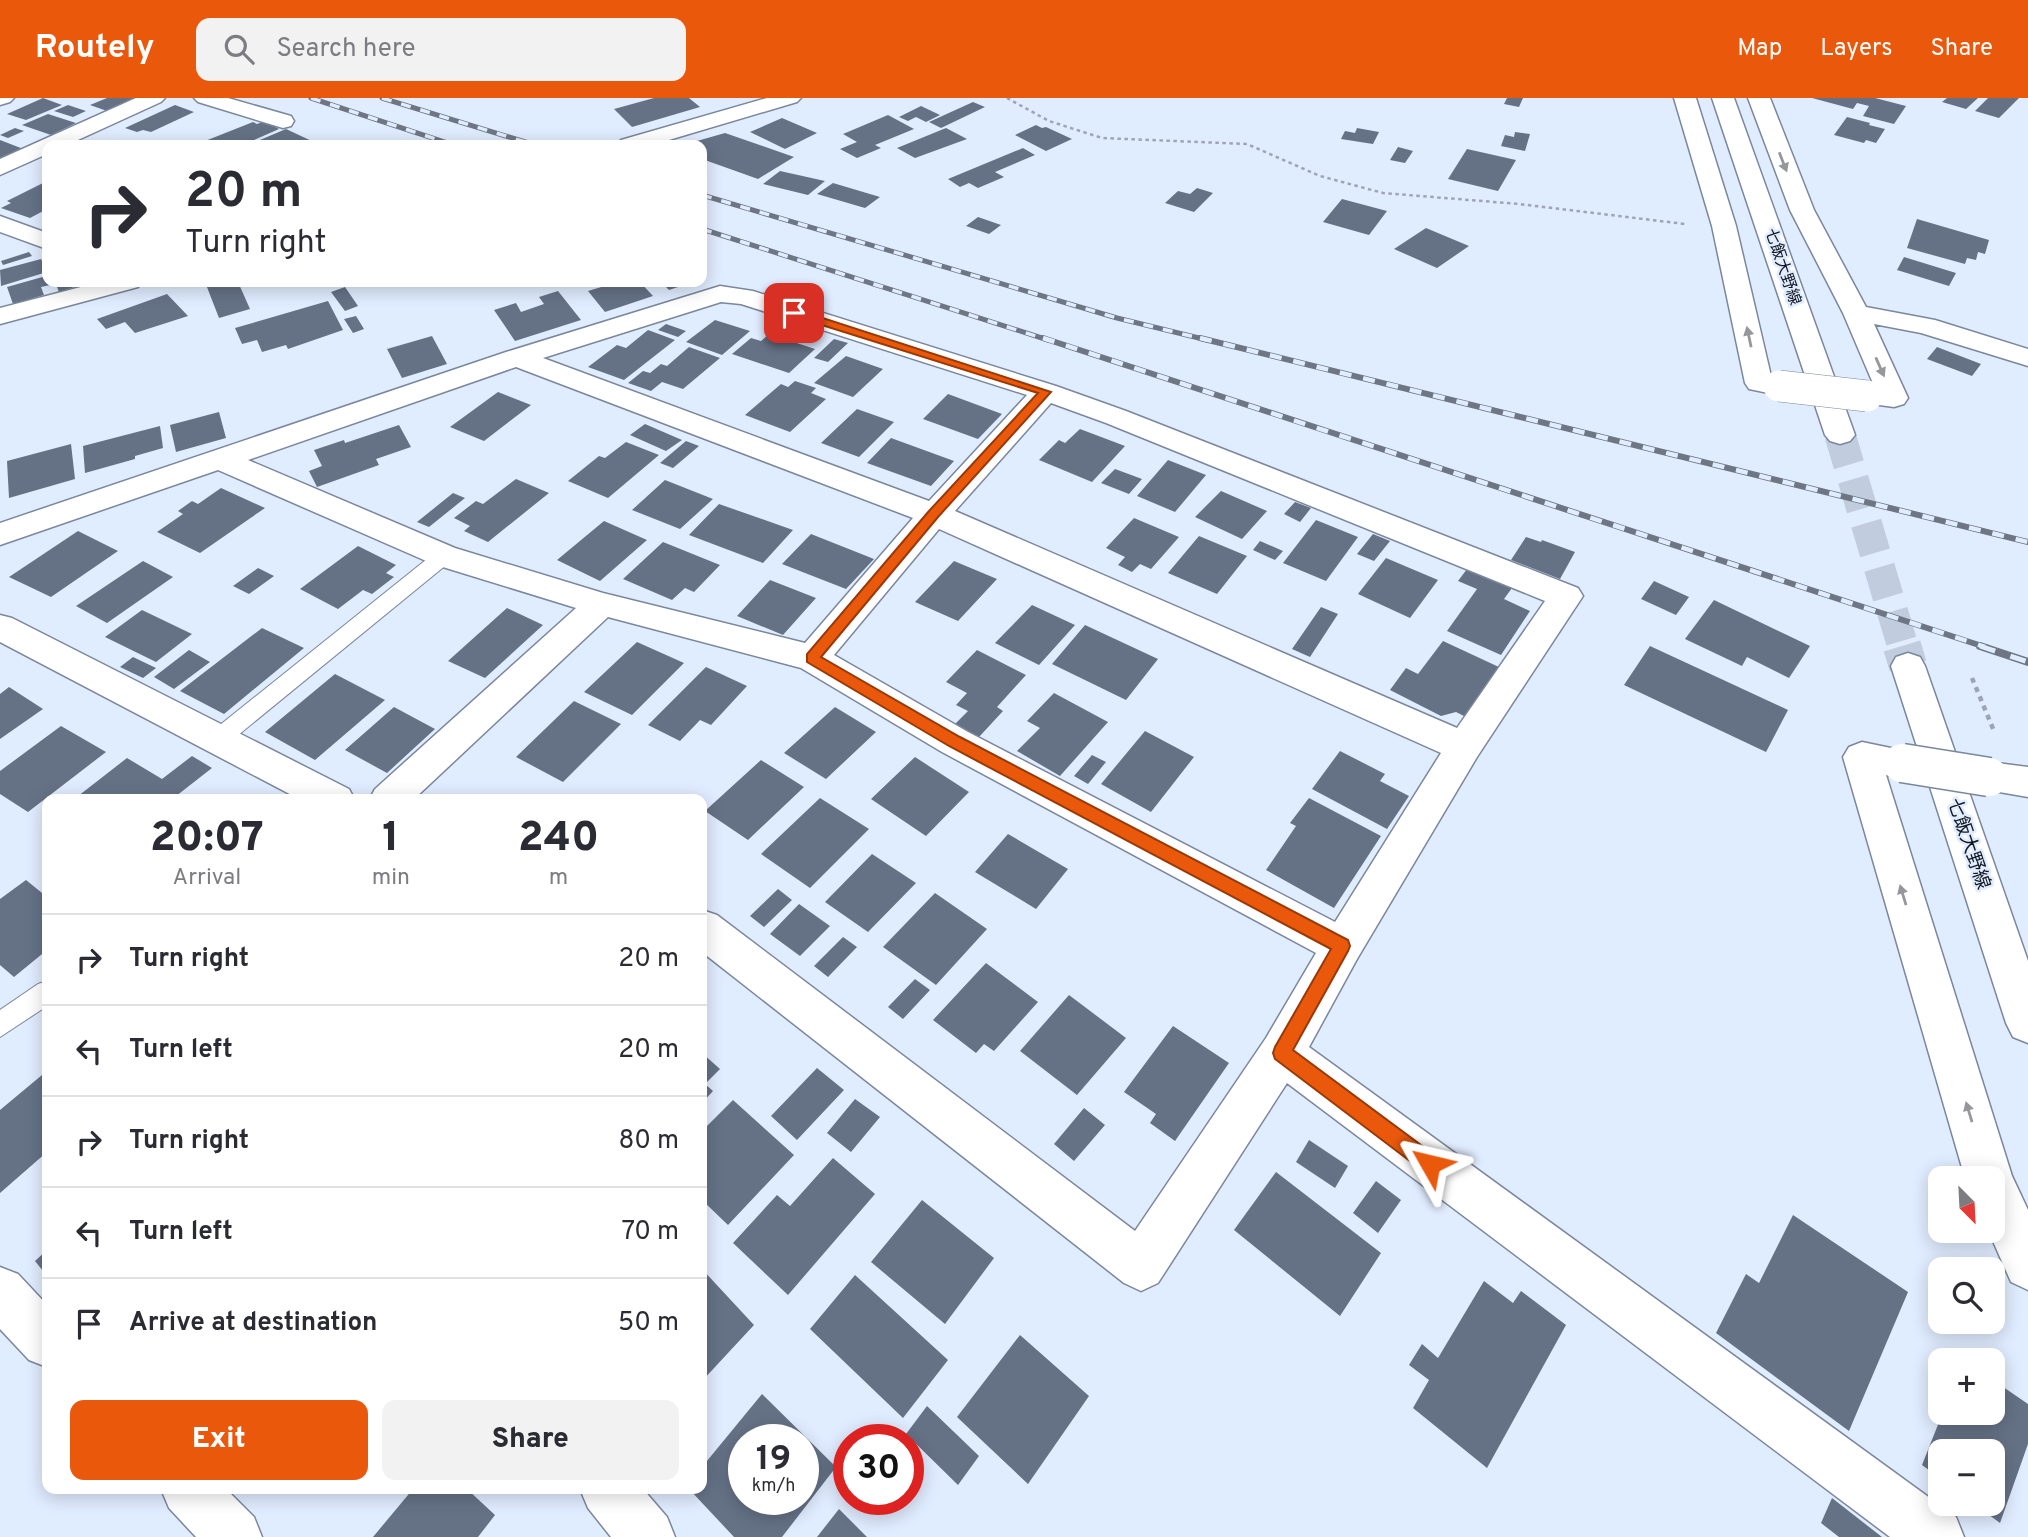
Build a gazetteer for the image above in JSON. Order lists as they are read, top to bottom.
{
  "streets": {
    "street": ["七飯大野線"]
  },
  "north": "bottom right",
  "page": {
    "header": "Routely",
    "search": "Search here",
    "nav": ["Map", "Layers", "Share"],
    "turn": ["20 m", "Turn right"],
    "eta": [
      "20:07",
      "Arrival",
      "1",
      "min",
      "240",
      "m"
    ],
    "list": [
      {
        "name": "Turn right",
        "value": "20 m"
      },
      {
        "name": "Turn left",
        "value": "20 m"
      },
      {
        "name": "Turn right",
        "value": "80 m"
      },
      {
        "name": "Turn left",
        "value": "70 m"
      },
      {
        "name": "Arrive at destination",
        "value": "50 m"
      }
    ],
    "map_buttons": ["+", "−"],
    "buttons": ["Exit", "Share"],
    "speed": "19 km/h",
    "limit": "30"
  }
}
